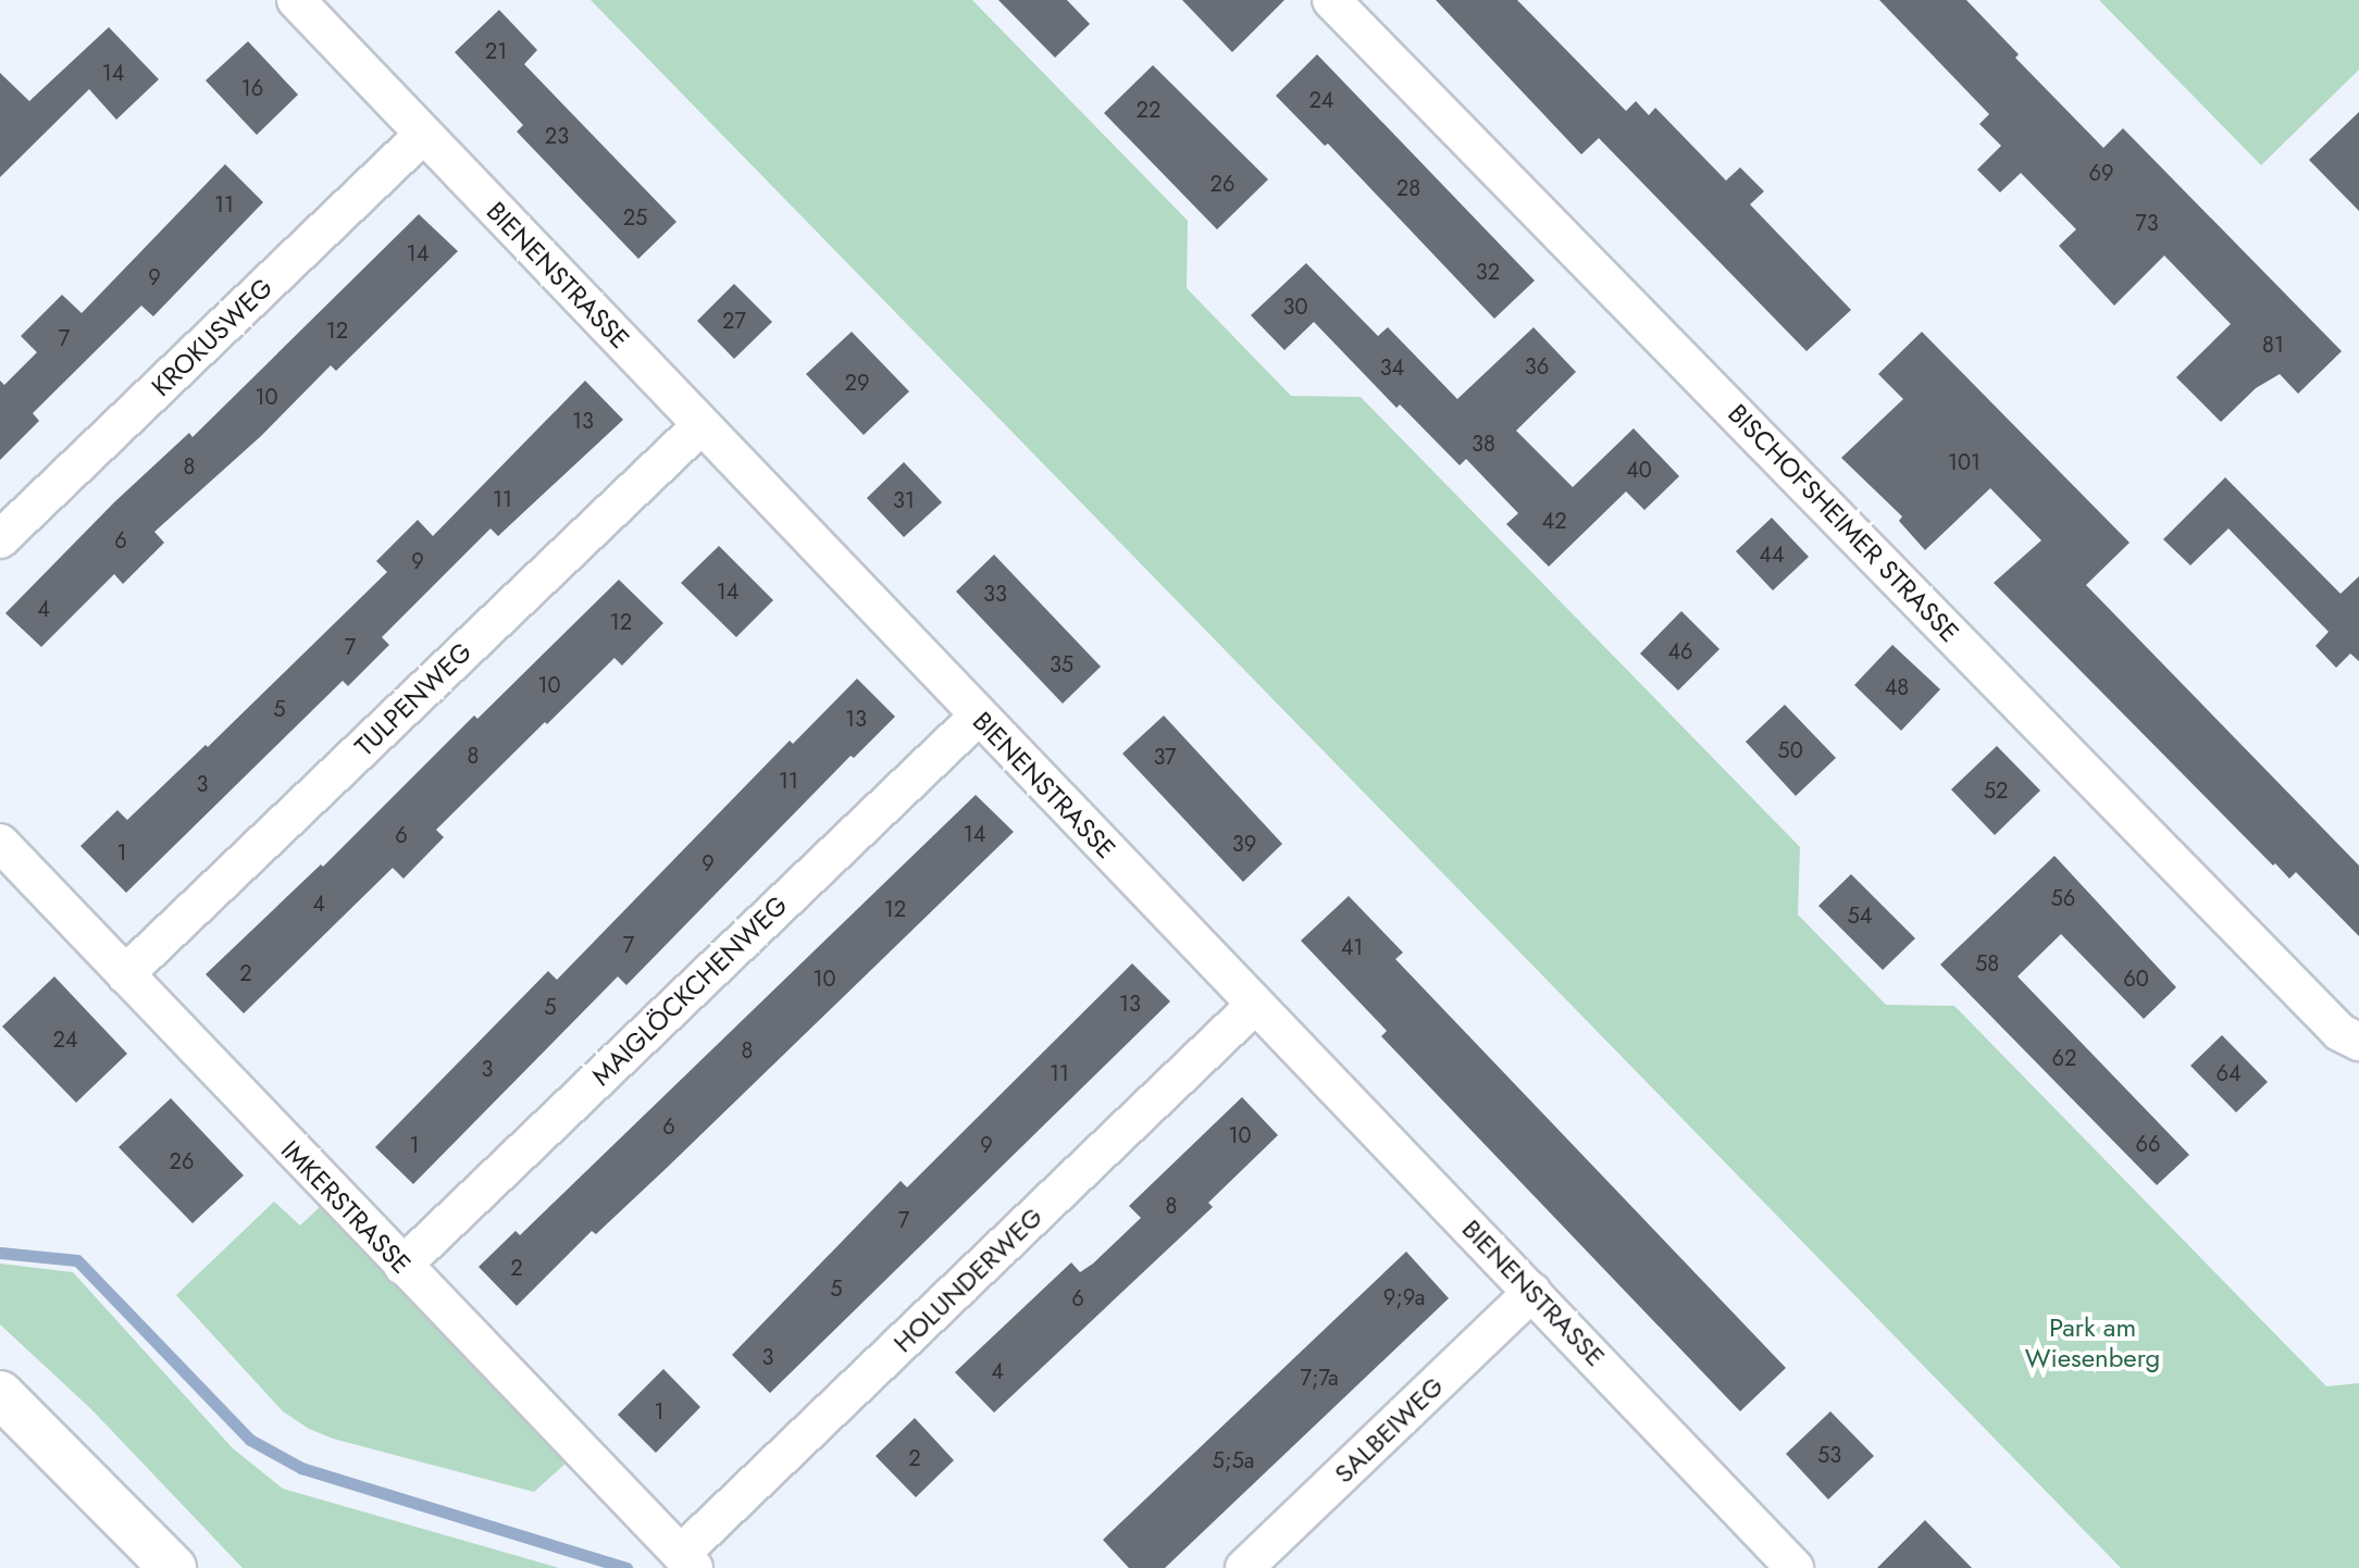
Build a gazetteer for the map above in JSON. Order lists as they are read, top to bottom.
{
  "streets": {
    "street": [
      "BIENENSTRASSE",
      "KROKUSWEG",
      "BISCHOFSHEIMER STRASSE",
      "TULPENWEG",
      "MAIGLÖCKCHENWEG",
      "IMKERSTRASSE",
      "HOLUNDERWEG",
      "SALBEIWEG"
    ]
  },
  "crossings": [
    ["BIENENSTRASSE", "KROKUSWEG"],
    ["BIENENSTRASSE", "TULPENWEG"],
    ["BIENENSTRASSE", "MAIGLÖCKCHENWEG"],
    ["BIENENSTRASSE", "HOLUNDERWEG"],
    ["BIENENSTRASSE", "SALBEIWEG"],
    ["TULPENWEG", "IMKERSTRASSE"],
    ["MAIGLÖCKCHENWEG", "IMKERSTRASSE"],
    ["IMKERSTRASSE", "HOLUNDERWEG"]
  ],
  "parks": ["Park am Wiesenberg"],
  "house_numbers": [
    "21",
    "14",
    "16",
    "24",
    "22",
    "23",
    "69",
    "26",
    "28",
    "11",
    "25",
    "73",
    "14",
    "32",
    "9",
    "30",
    "27",
    "12",
    "7",
    "81",
    "36",
    "34",
    "29",
    "10",
    "13",
    "38",
    "101",
    "8",
    "40",
    "11",
    "31",
    "42",
    "6",
    "44",
    "9",
    "14",
    "33",
    "4",
    "12",
    "7",
    "46",
    "35",
    "10",
    "48",
    "5",
    "13",
    "50",
    "8",
    "37",
    "11",
    "3",
    "52",
    "14",
    "6",
    "39",
    "1",
    "9",
    "56",
    "4",
    "12",
    "54",
    "7",
    "41",
    "58",
    "2",
    "10",
    "60",
    "13",
    "5",
    "24",
    "8",
    "62",
    "3",
    "11",
    "64",
    "6",
    "10",
    "66",
    "1",
    "9",
    "26",
    "8",
    "7",
    "2",
    "5",
    "9;9a",
    "6",
    "3",
    "4",
    "7;7a",
    "1",
    "53",
    "2",
    "5;5a"
  ]
}
